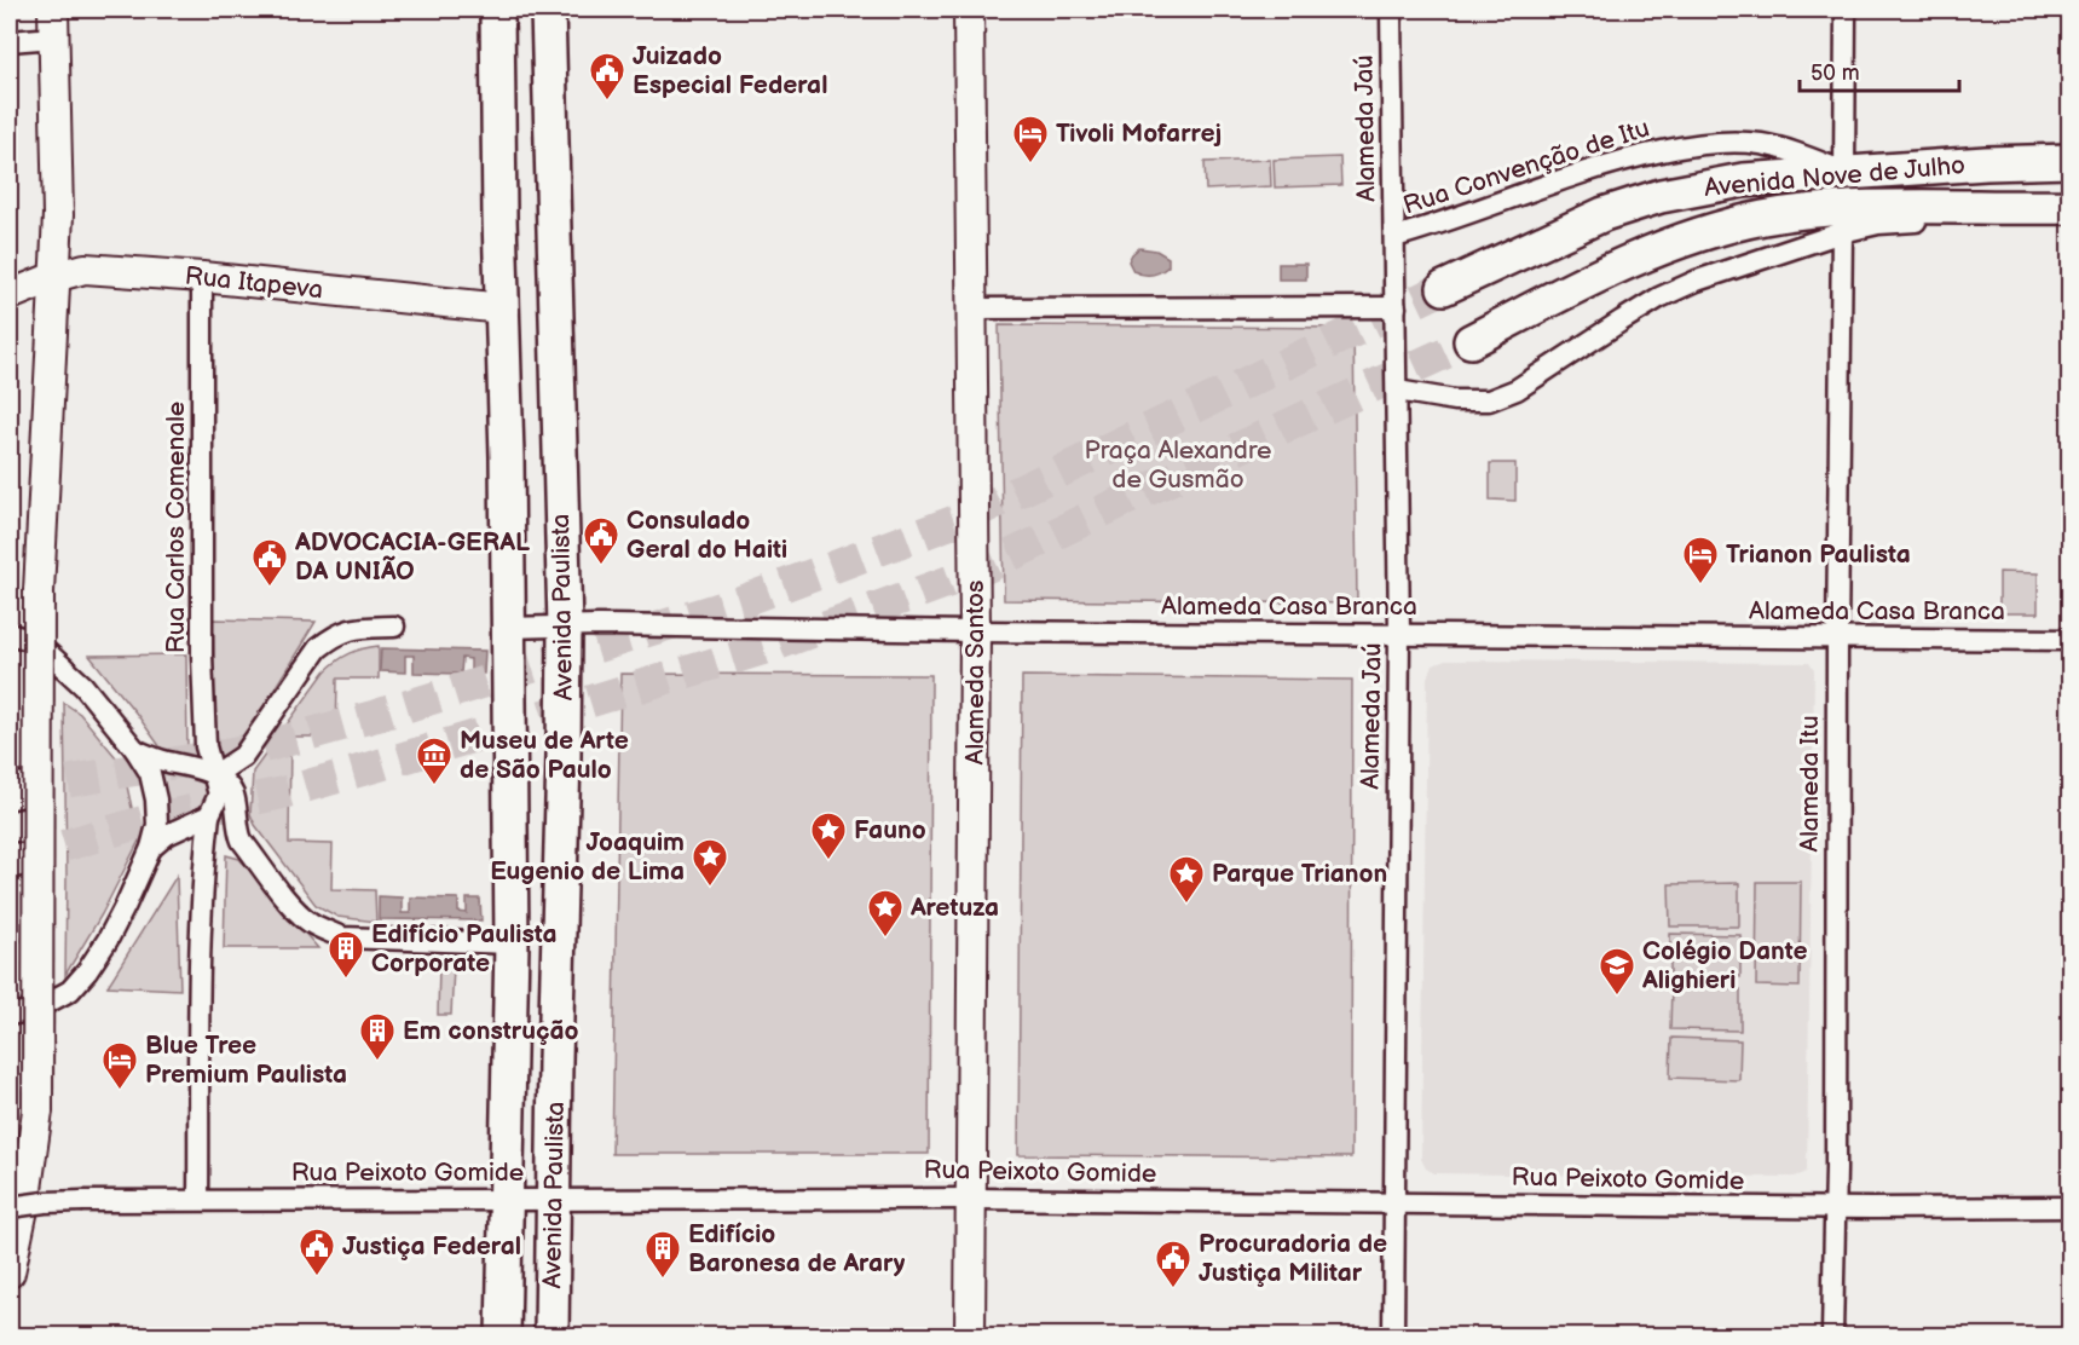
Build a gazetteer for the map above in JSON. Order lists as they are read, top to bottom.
{
  "streets": {
    "main road": ["Avenida Nove de Julho", "Avenida Paulista"],
    "street": [
      "Alameda Jaú",
      "Rua Convenção de Itu",
      "Rua Itapeva",
      "Rua Carlos Comenale",
      "Alameda Casa Branca",
      "Alameda Santos",
      "Alameda Itu",
      "Rua Peixoto Gomide"
    ]
  },
  "crossings": [
    ["Alameda Jaú", "Rua Convenção de Itu"],
    ["Alameda Jaú", "Alameda Casa Branca"],
    ["Alameda Jaú", "Rua Peixoto Gomide"],
    ["Rua Convenção de Itu", "Avenida Nove de Julho"],
    ["Rua Itapeva", "Rua Carlos Comenale"],
    ["Rua Itapeva", "Avenida Paulista"],
    ["Alameda Casa Branca", "Avenida Paulista"],
    ["Alameda Casa Branca", "Alameda Santos"],
    ["Alameda Casa Branca", "Alameda Itu"],
    ["Avenida Paulista", "Rua Peixoto Gomide"],
    ["Alameda Santos", "Rua Peixoto Gomide"],
    ["Alameda Itu", "Rua Peixoto Gomide"]
  ],
  "parks": ["Praça Alexandre de Gusmão"],
  "places": {
    "public building": [
      "Juizado Especial Federal",
      "Consulado Geral do Haiti",
      "ADVOCACIA-GERAL DA UNIÃO",
      "Justiça Federal",
      "Procuradoria de Justiça Militar"
    ],
    "hotel": ["Tivoli Mofarrej", "Trianon Paulista", "Blue Tree Premium Paulista"],
    "museum": ["Museu de Arte de São Paulo"],
    "place": [
      "Fauno",
      "Joaquim Eugenio de Lima",
      "Parque Trianon",
      "Aretuza"
    ],
    "building": ["Edifício Paulista Corporate", "Em construção", "Edifício Baronesa de Arary"],
    "school or university": ["Colégio Dante Alighieri"]
  },
  "scale_bar": "50 m"
}
